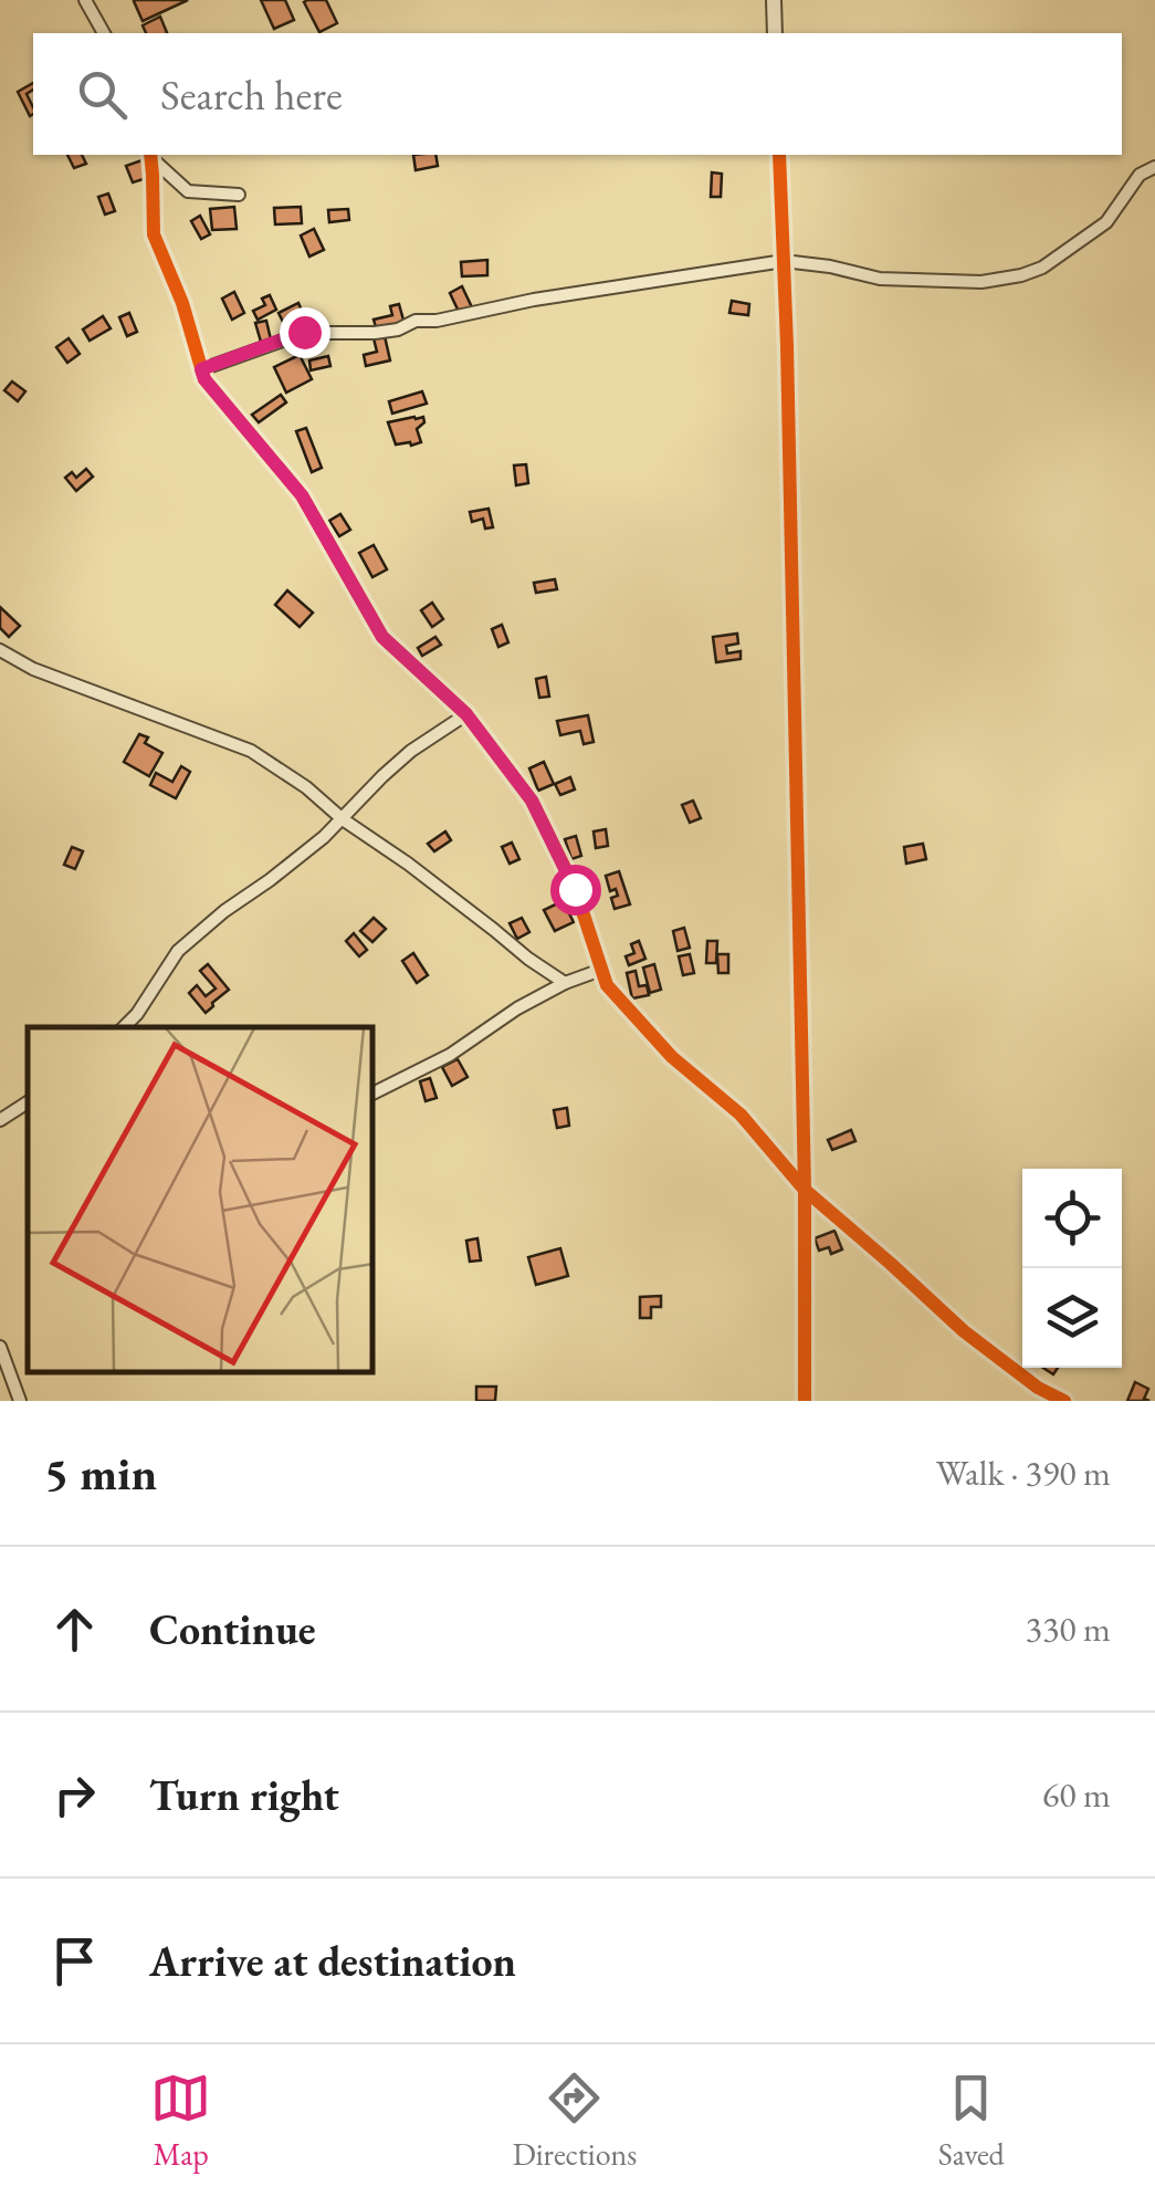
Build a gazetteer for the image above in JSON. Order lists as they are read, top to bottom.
{
  "page": {
    "search": "Search here",
    "heading": ["5 min", "Walk · 390 m"],
    "list": [
      ["Continue", "330 m"],
      ["Turn right", "60 m"],
      "Arrive at destination"
    ],
    "nav": ["Map", "Directions", "Saved"]
  }
}
